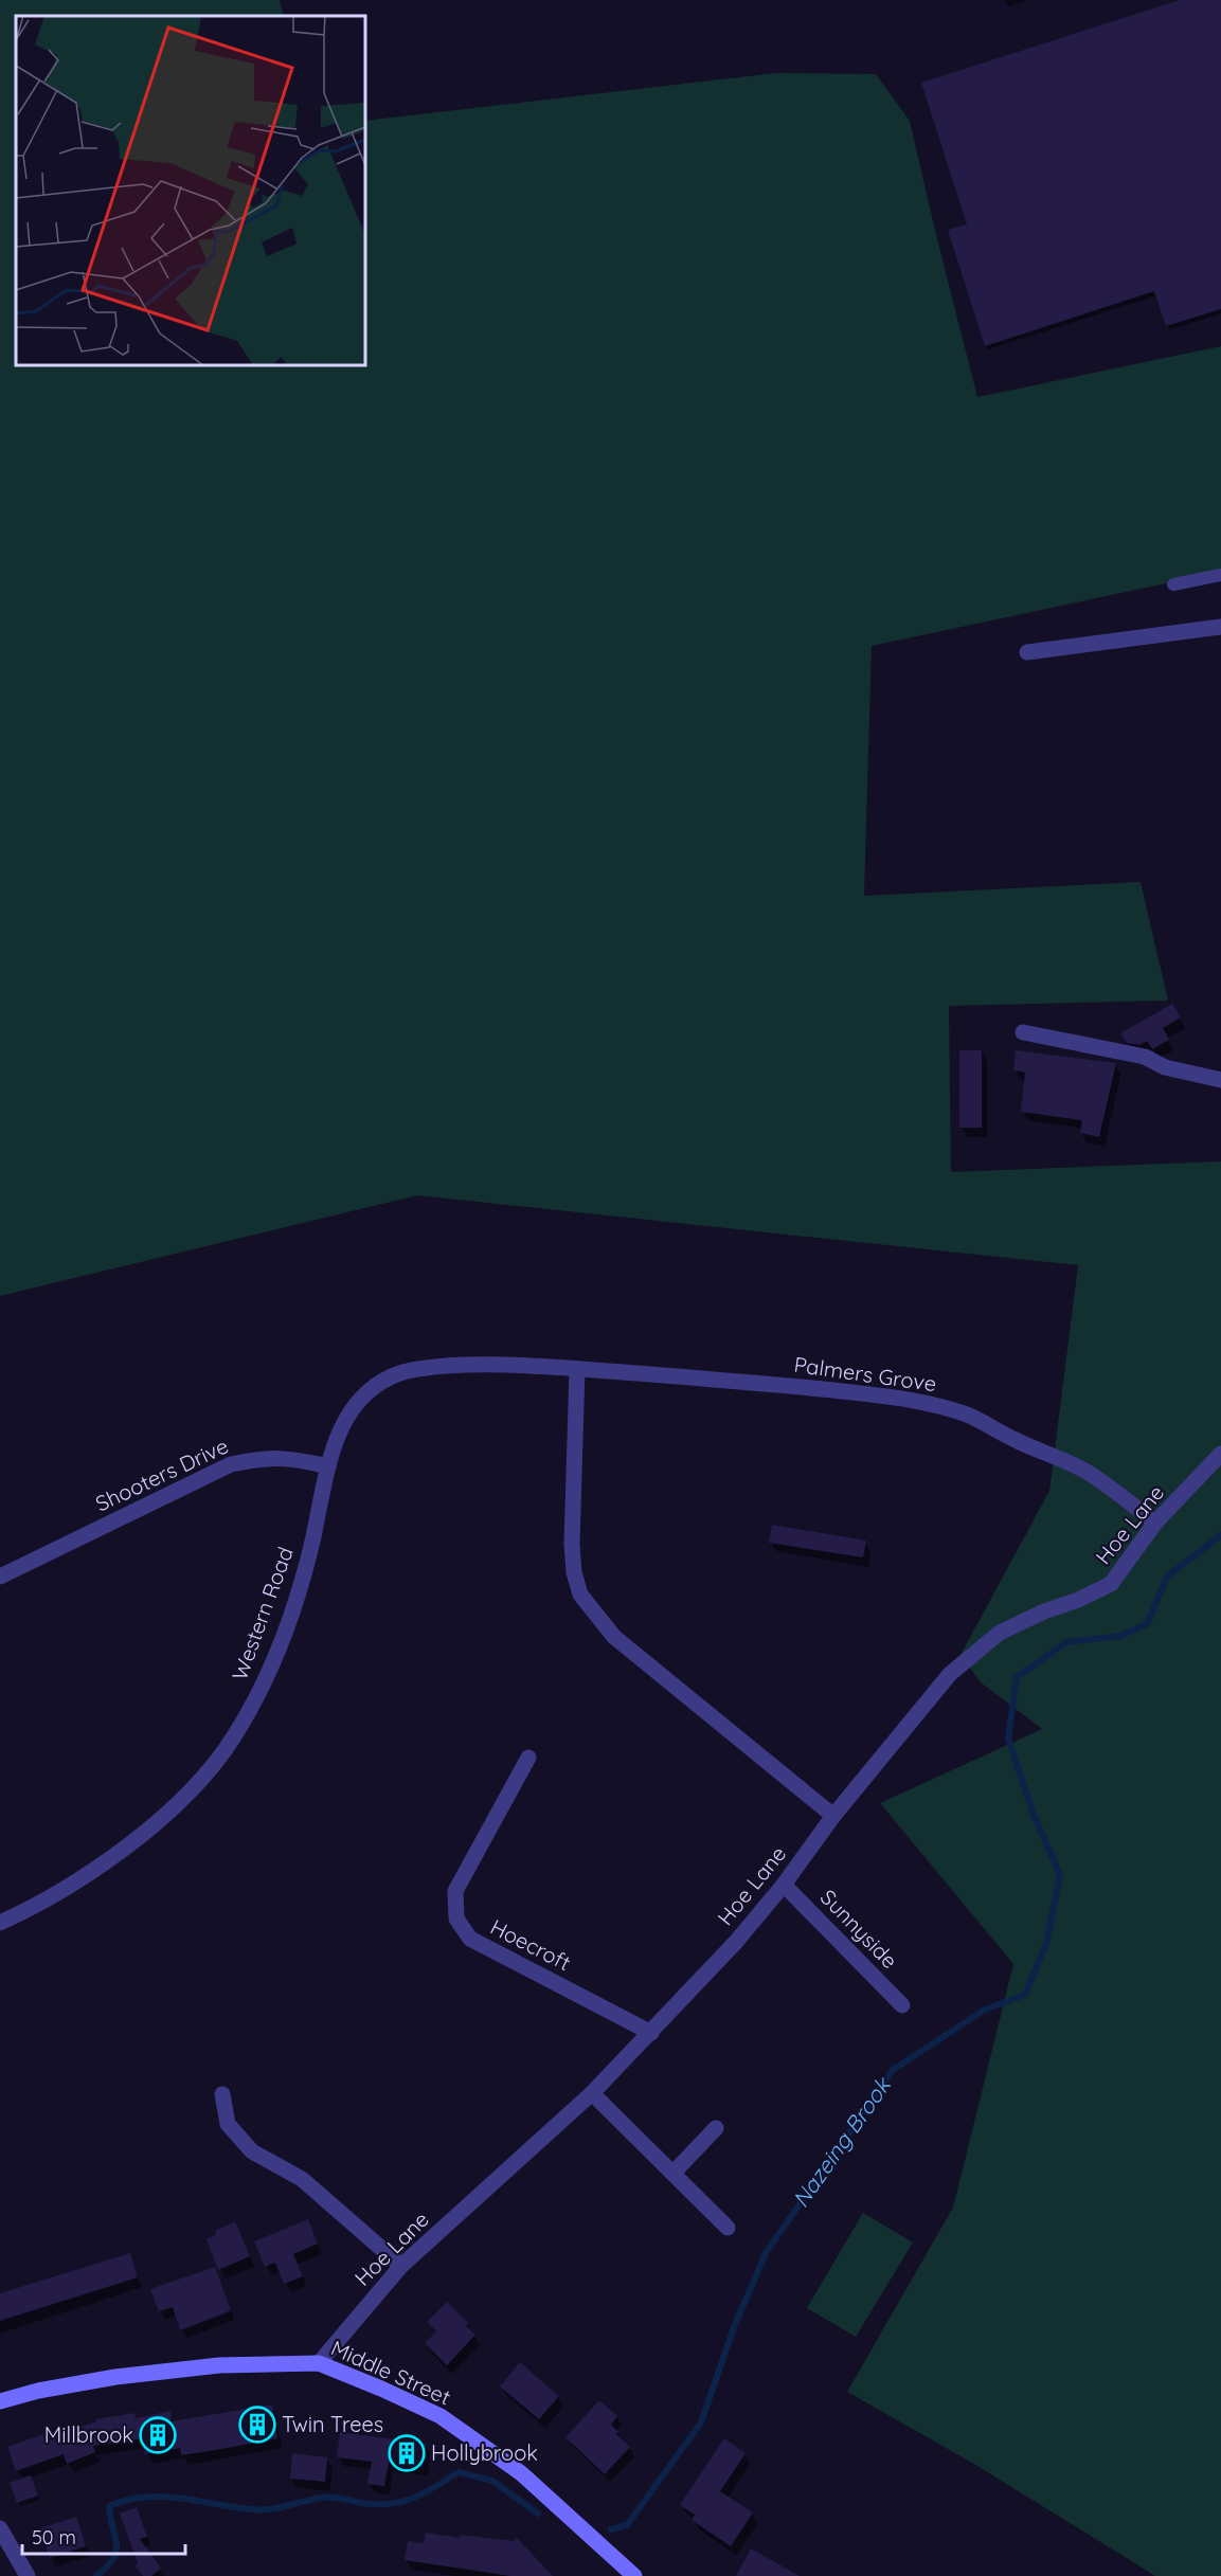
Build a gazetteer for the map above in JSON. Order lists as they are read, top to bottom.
{
  "streets": {
    "street": [
      "Palmers Grove",
      "Shooters Drive",
      "Hoe Lane",
      "Western Road",
      "Sunnyside",
      "Hoecroft",
      "Middle Street"
    ]
  },
  "crossings": [
    ["Palmers Grove", "Shooters Drive"],
    ["Palmers Grove", "Hoe Lane"],
    ["Palmers Grove", "Western Road"],
    ["Shooters Drive", "Western Road"],
    ["Hoe Lane", "Sunnyside"],
    ["Hoe Lane", "Hoecroft"],
    ["Hoe Lane", "Middle Street"]
  ],
  "water": ["Nazeing Brook"],
  "places": {
    "building": ["Twin Trees", "Millbrook", "Hollybrook"]
  },
  "scale_bar": "50 m"
}
